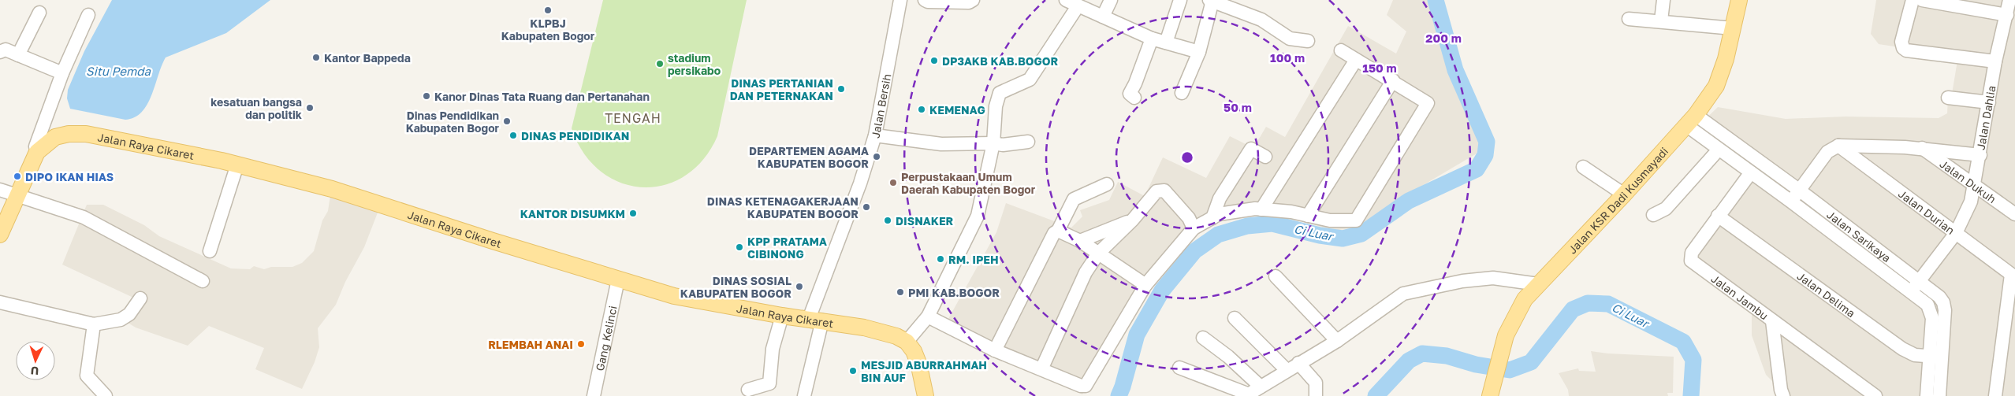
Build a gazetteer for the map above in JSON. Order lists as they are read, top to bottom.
{
  "streets": {
    "main road": ["Jalan Raya Cikaret", "Jalan KSR Dadi Kusmayadi"],
    "street": [
      "Jalan Bersih",
      "Jalan Dahlia",
      "Jalan Dukuh",
      "Jalan Durian",
      "Jalan Sarikaya",
      "Jalan Delima",
      "Jalan Jambu",
      "Gang Kelinci"
    ]
  },
  "crossings": [
    ["Jalan Bersih", "Jalan Raya Cikaret"],
    ["Jalan Dahlia", "Jalan Dukuh"],
    ["Jalan Dahlia", "Jalan Durian"],
    ["Jalan Dahlia", "Jalan Sarikaya"],
    ["Jalan Raya Cikaret", "Gang Kelinci"],
    ["Jalan Dukuh", "Jalan Durian"],
    ["Jalan KSR Dadi Kusmayadi", "Jalan Sarikaya"],
    ["Jalan Sarikaya", "Jalan Delima"],
    ["Jalan Sarikaya", "Jalan Jambu"],
    ["Jalan Delima", "Jalan Jambu"]
  ],
  "districts": ["TENGAH"],
  "water": ["Situ Pemda", "Ci Luar"],
  "places": [
    "KLPBJ Kabupaten Bogor",
    "Kantor Bappeda",
    "DP3AKB KAB.BOGOR",
    "stadium persikabo",
    "DINAS PERTANIAN DAN PETERNAKAN",
    "Kanor Dinas Tata Ruang dan Pertanahan",
    "kesatuan bangsa dan politik",
    "KEMENAG",
    "Dinas Pendidikan Kabupaten Bogor",
    "DINAS PENDIDIKAN",
    "DEPARTEMEN AGAMA KABUPATEN BOGOR",
    "DIPO IKAN HIAS",
    "Perpustakaan Umum Daerah Kabupaten Bogor",
    "DINAS KETENAGAKERJAAN KABUPATEN BOGOR",
    "KANTOR DISUMKM",
    "DISNAKER",
    "KPP PRATAMA CIBINONG",
    "RM. IPEH",
    "DINAS SOSIAL KABUPATEN BOGOR",
    "PMI KAB.BOGOR",
    "RLEMBAH ANAI",
    "MESJID ABURRAHMAH BIN AUF"
  ],
  "north": "bottom",
  "rings": [
    "200 m",
    "100 m",
    "150 m",
    "50 m"
  ]
}
